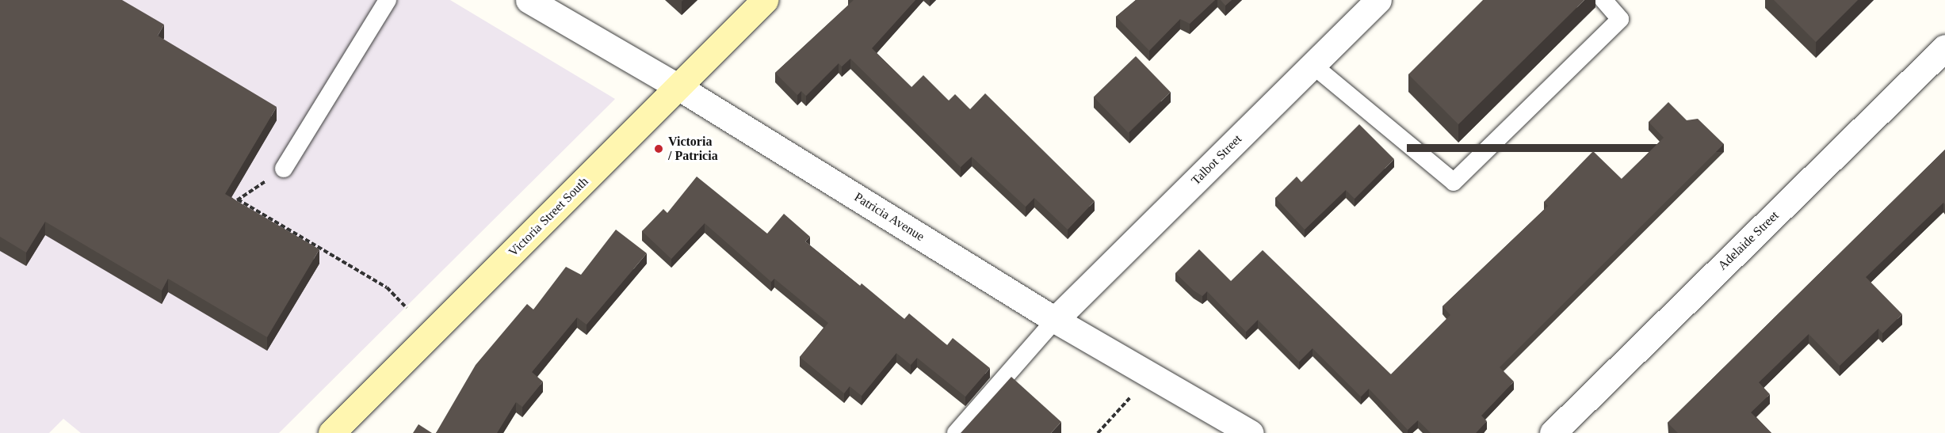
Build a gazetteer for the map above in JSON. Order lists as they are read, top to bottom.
{
  "streets": {
    "main road": ["Victoria Street South"],
    "street": ["Talbot Street", "Patricia Avenue", "Adelaide Street"]
  },
  "crossings": [
    ["Talbot Street", "Patricia Avenue"],
    ["Victoria Street South", "Patricia Avenue"]
  ],
  "places": ["Victoria / Patricia"]
}
